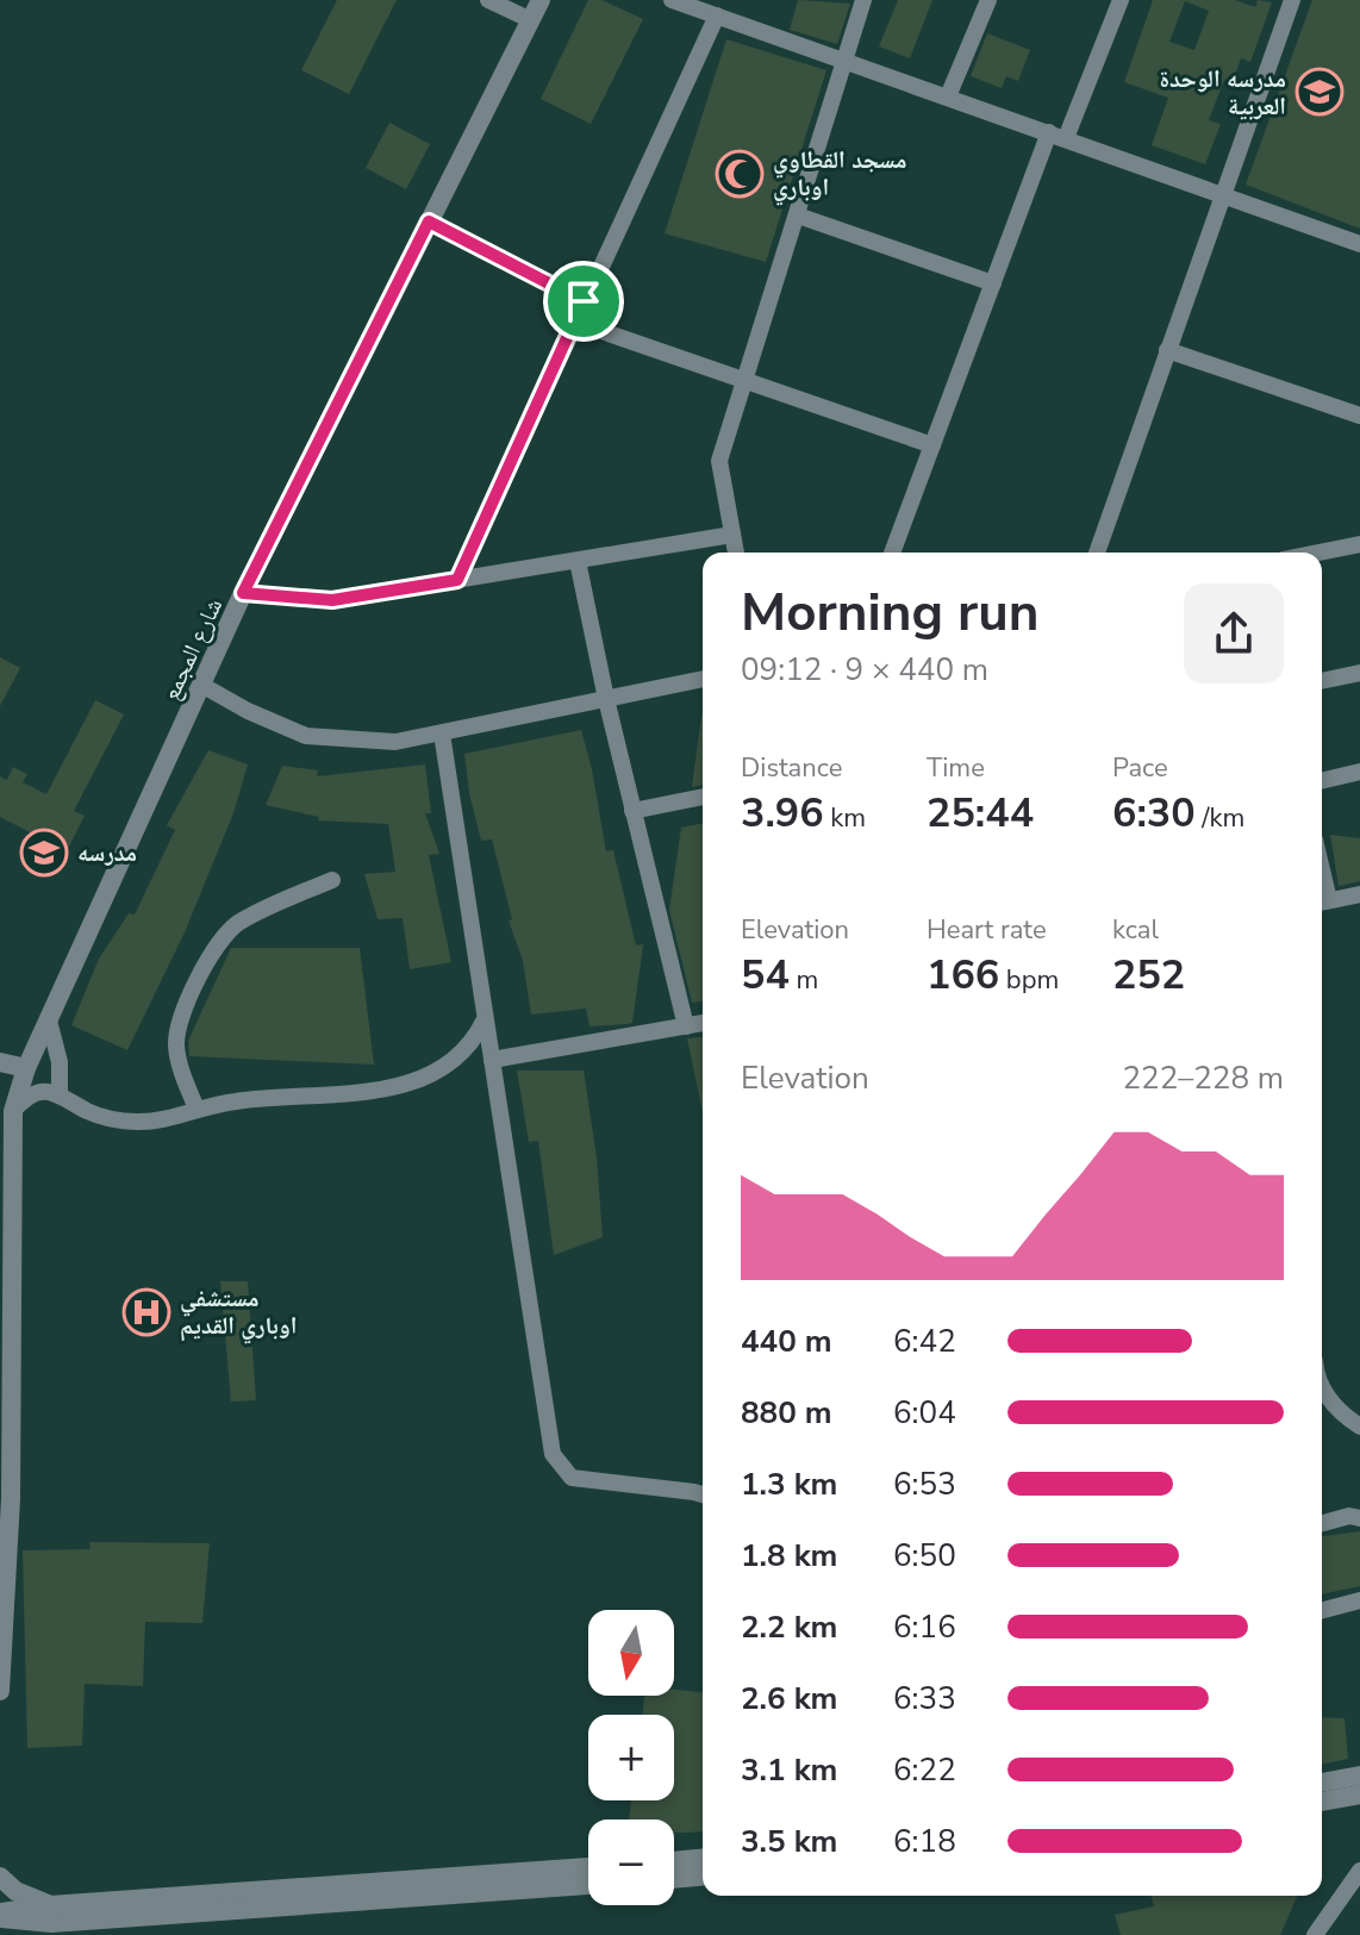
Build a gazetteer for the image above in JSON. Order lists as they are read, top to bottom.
{
  "streets": {
    "street": ["شارع المجمع"]
  },
  "places": {
    "school or university": ["مدرسه الوحدة العربية", "مدرسه"],
    "mosque": ["مسجد القطاوي اوباري"],
    "hospital": ["مستشفي اوباري القديم"]
  },
  "north": "bottom",
  "page": {
    "heading": ["Morning run", "09:12 · 9 × 440 m"],
    "stats": [
      ["Distance", "3.96 km"],
      ["Time", "25:44"],
      ["Pace", "6:30 /km"],
      ["Elevation", "54 m"],
      ["Heart rate", "166 bpm"],
      ["kcal", "252"]
    ],
    "chart": ["Elevation", "222–228 m"],
    "list": [
      {
        "name": "440 m",
        "note": "6:42"
      },
      {
        "name": "880 m",
        "note": "6:04"
      },
      {
        "name": "1.3 km",
        "note": "6:53"
      },
      {
        "name": "1.8 km",
        "note": "6:50"
      },
      {
        "name": "2.2 km",
        "note": "6:16"
      },
      {
        "name": "2.6 km",
        "note": "6:33"
      },
      {
        "name": "3.1 km",
        "note": "6:22"
      },
      {
        "name": "3.5 km",
        "note": "6:18"
      }
    ],
    "map_buttons": ["+", "−"]
  }
}
